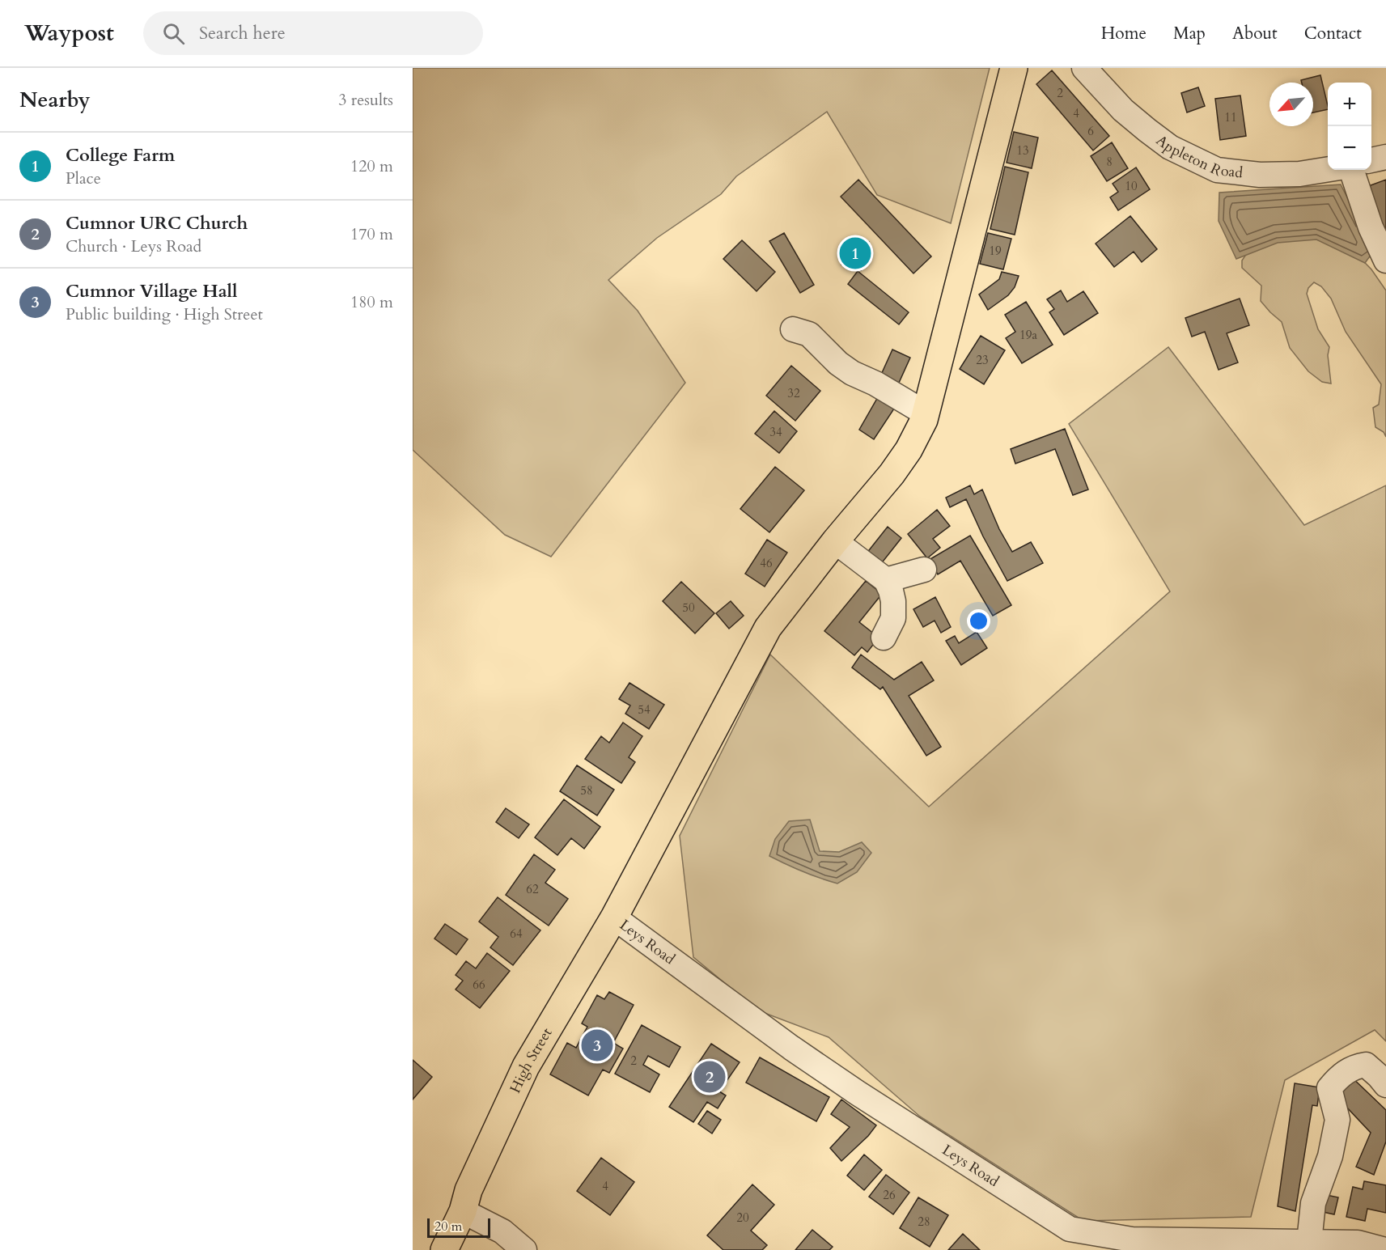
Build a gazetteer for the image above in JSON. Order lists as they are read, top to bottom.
{
  "streets": {
    "main road": ["High Street"],
    "street": ["Appleton Road", "Leys Road"]
  },
  "crossings": [
    ["Leys Road", "High Street"]
  ],
  "house_numbers": [
    "2",
    "4",
    "11",
    "6",
    "13",
    "8",
    "10",
    "19",
    "19a",
    "23",
    "32",
    "34",
    "46",
    "50",
    "54",
    "58",
    "62",
    "64",
    "66",
    "2",
    "4",
    "26",
    "20",
    "28"
  ],
  "scale_bar": "20 m",
  "north": "bottom left",
  "page": {
    "header": "Waypost",
    "search": "Search here",
    "nav": [
      "Home",
      "Map",
      "About",
      "Contact"
    ],
    "heading": ["Nearby", "3 results"],
    "map_buttons": ["+", "−"],
    "list": [
      {
        "mark": "1",
        "name": "College Farm",
        "note": "Place",
        "value": "120 m"
      },
      {
        "mark": "2",
        "name": "Cumnor URC Church",
        "note": "Church · Leys Road",
        "value": "170 m"
      },
      {
        "mark": "3",
        "name": "Cumnor Village Hall",
        "note": "Public building · High Street",
        "value": "180 m"
      }
    ],
    "pins": ["1", "3", "2"],
    "scale": "20 m"
  }
}
